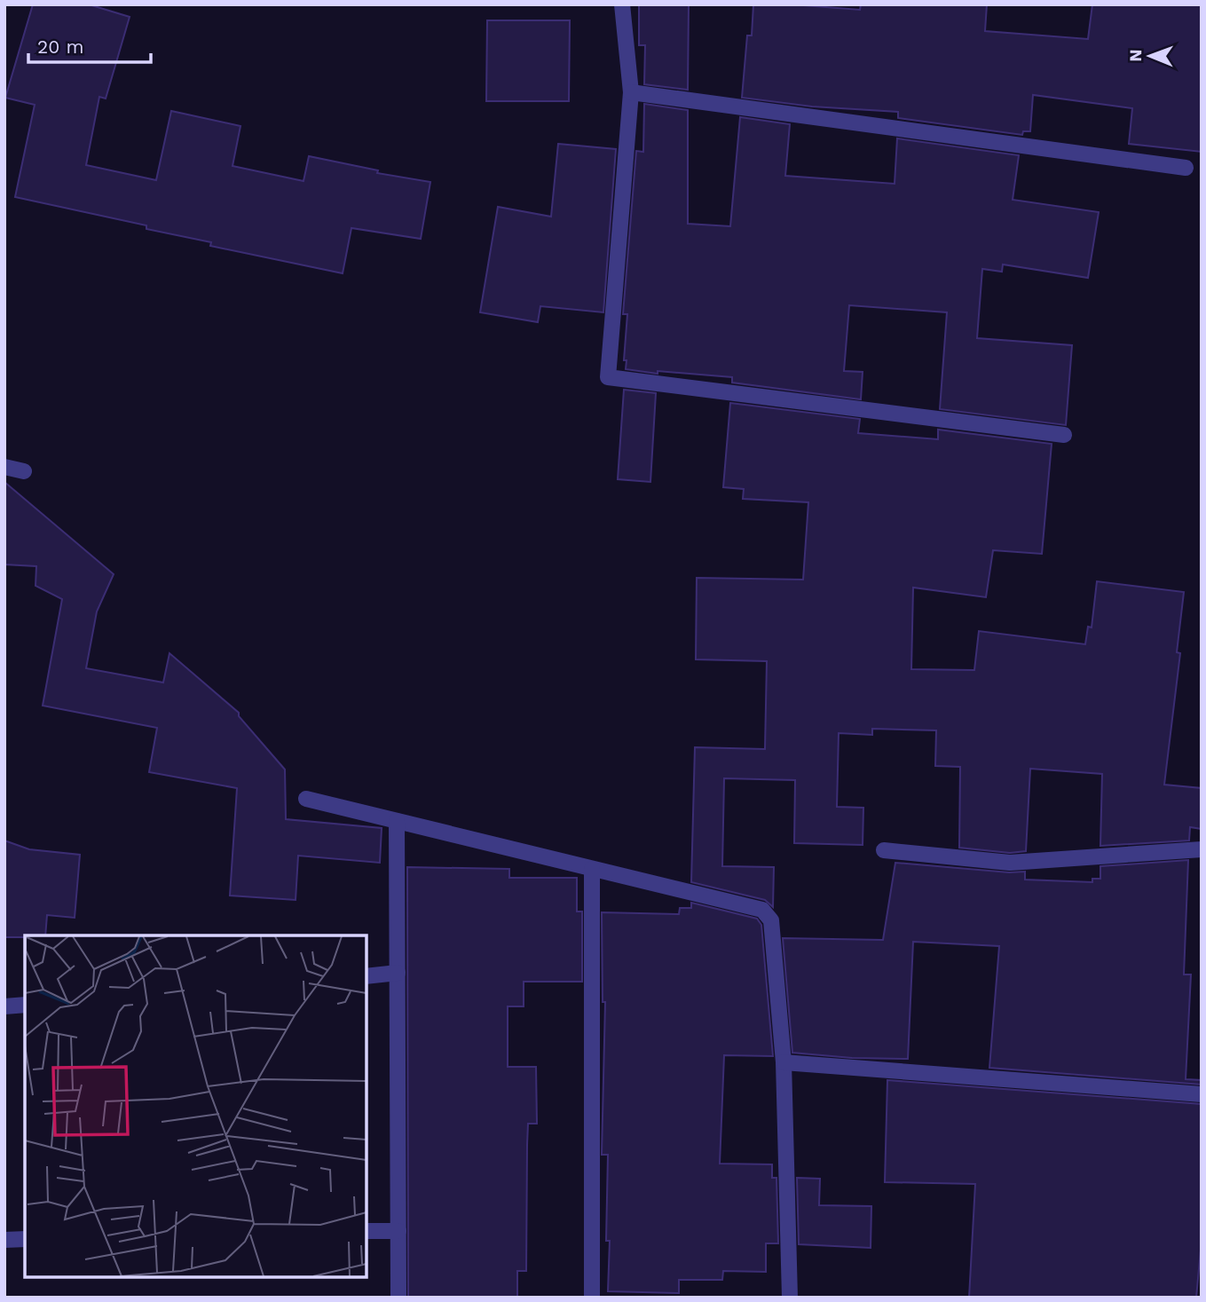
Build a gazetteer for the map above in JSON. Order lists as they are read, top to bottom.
{
  "scale_bar": "20 m",
  "north": "left"
}
